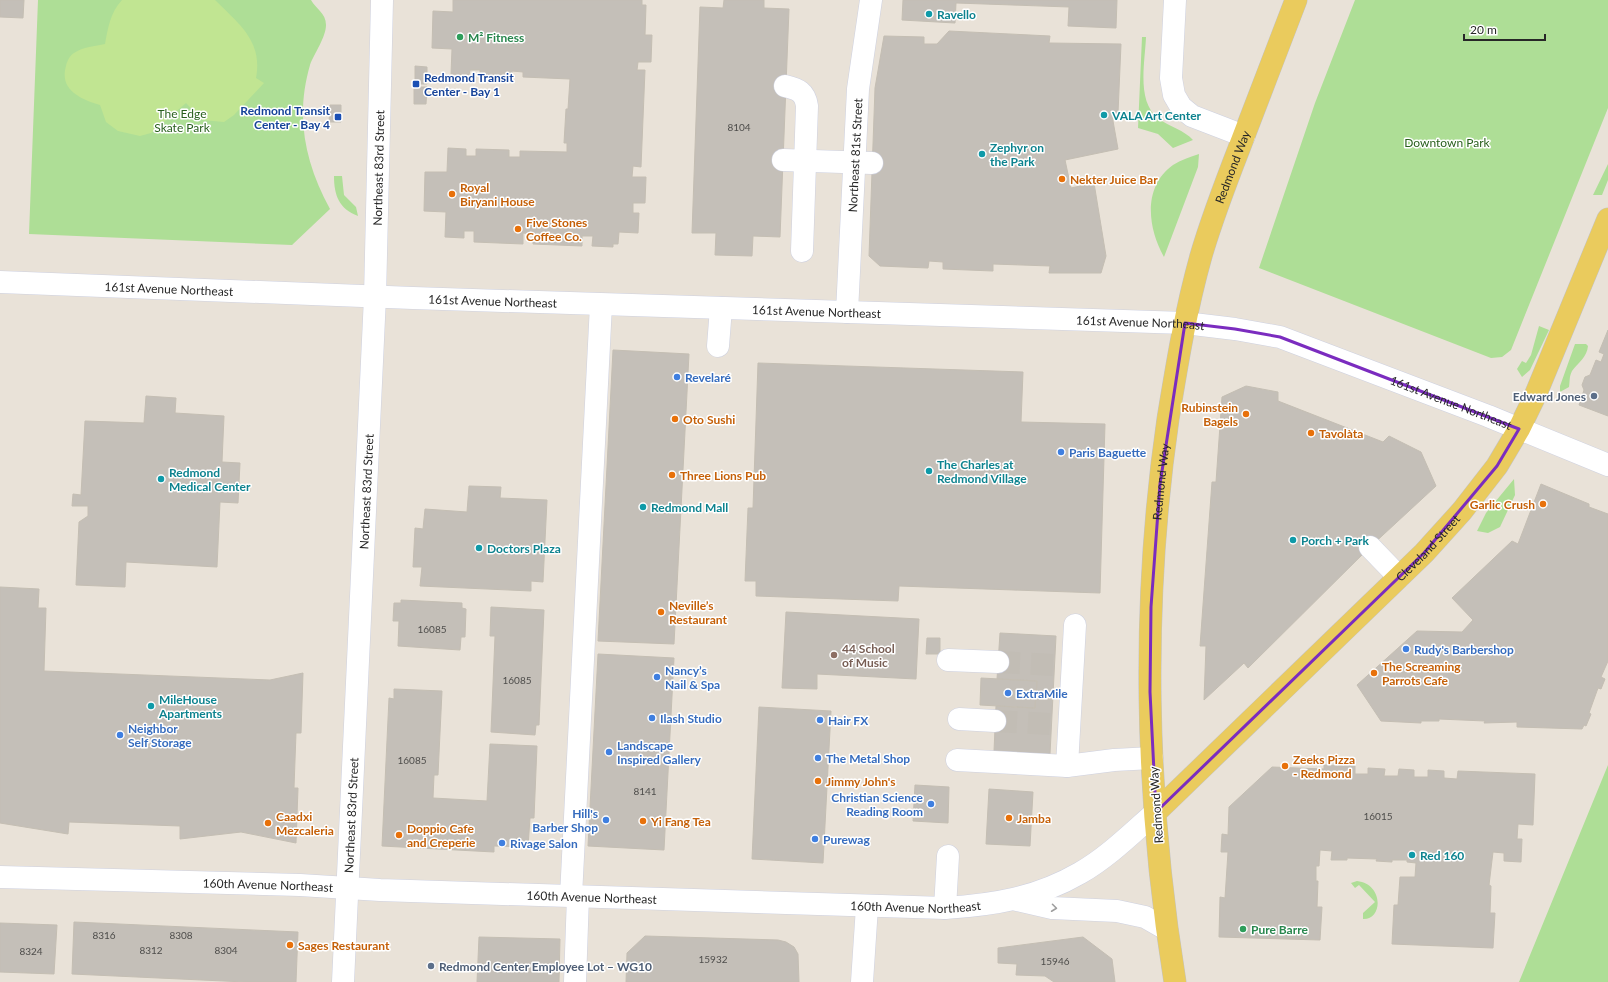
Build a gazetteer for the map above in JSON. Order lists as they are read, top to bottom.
{
  "streets": {
    "main road": ["Redmond Way", "Cleveland Street"],
    "street": [
      "Northeast 81st Street",
      "Northeast 83rd Street",
      "161st Avenue Northeast",
      "160th Avenue Northeast"
    ]
  },
  "crossings": [
    ["Northeast 81st Street", "161st Avenue Northeast"],
    ["Northeast 83rd Street", "161st Avenue Northeast"],
    ["Northeast 83rd Street", "160th Avenue Northeast"],
    ["Redmond Way", "161st Avenue Northeast"],
    ["Redmond Way", "Cleveland Street"],
    ["Redmond Way", "160th Avenue Northeast"],
    ["161st Avenue Northeast", "Cleveland Street"],
    ["Cleveland Street", "160th Avenue Northeast"]
  ],
  "parks": ["The Edge Skate Park", "Downtown Park"],
  "places": {
    "other": [
      "Ravello",
      "M² Fitness",
      "VALA Art Center",
      "Zephyr on the Park",
      "Nekter Juice Bar",
      "Royal Biryani House",
      "Five Stones Coffee Co.",
      "Revelaré",
      "Edward Jones",
      "Rubinstein Bagels",
      "Oto Sushi",
      "Tavolàta",
      "Paris Baguette",
      "The Charles at Redmond Village",
      "Three Lions Pub",
      "Redmond Medical Center",
      "Garlic Crush",
      "Redmond Mall",
      "Porch + Park",
      "Doctors Plaza",
      "Neville’s Restaurant",
      "Rudy's Barbershop",
      "44 School of Music",
      "The Screaming Parrots Cafe",
      "Nancy’s Nail & Spa",
      "ExtraMile",
      "MileHouse Apartments",
      "Ilash Studio",
      "Hair FX",
      "Neighbor Self Storage",
      "Landscape Inspired Gallery",
      "The Metal Shop",
      "Zeeks Pizza - Redmond",
      "Jimmy John's",
      "Christian Science Reading Room",
      "Jamba",
      "Hill's Barber Shop",
      "Yi Fang Tea",
      "Caadxi Mezcaleria",
      "Doppio Cafe and Creperie",
      "Purewag",
      "Rivage Salon",
      "Red 160",
      "Pure Barre",
      "Sages Restaurant",
      "Redmond Center Employee Lot – WG10"
    ],
    "transit": ["Redmond Transit Center - Bay 1", "Redmond Transit Center - Bay 4"]
  },
  "house_numbers": [
    "8104",
    "16085",
    "16085",
    "16085",
    "8141",
    "16015",
    "8316",
    "8308",
    "8312",
    "8304",
    "8324",
    "15932",
    "15946"
  ],
  "scale_bar": "20 m"
}
